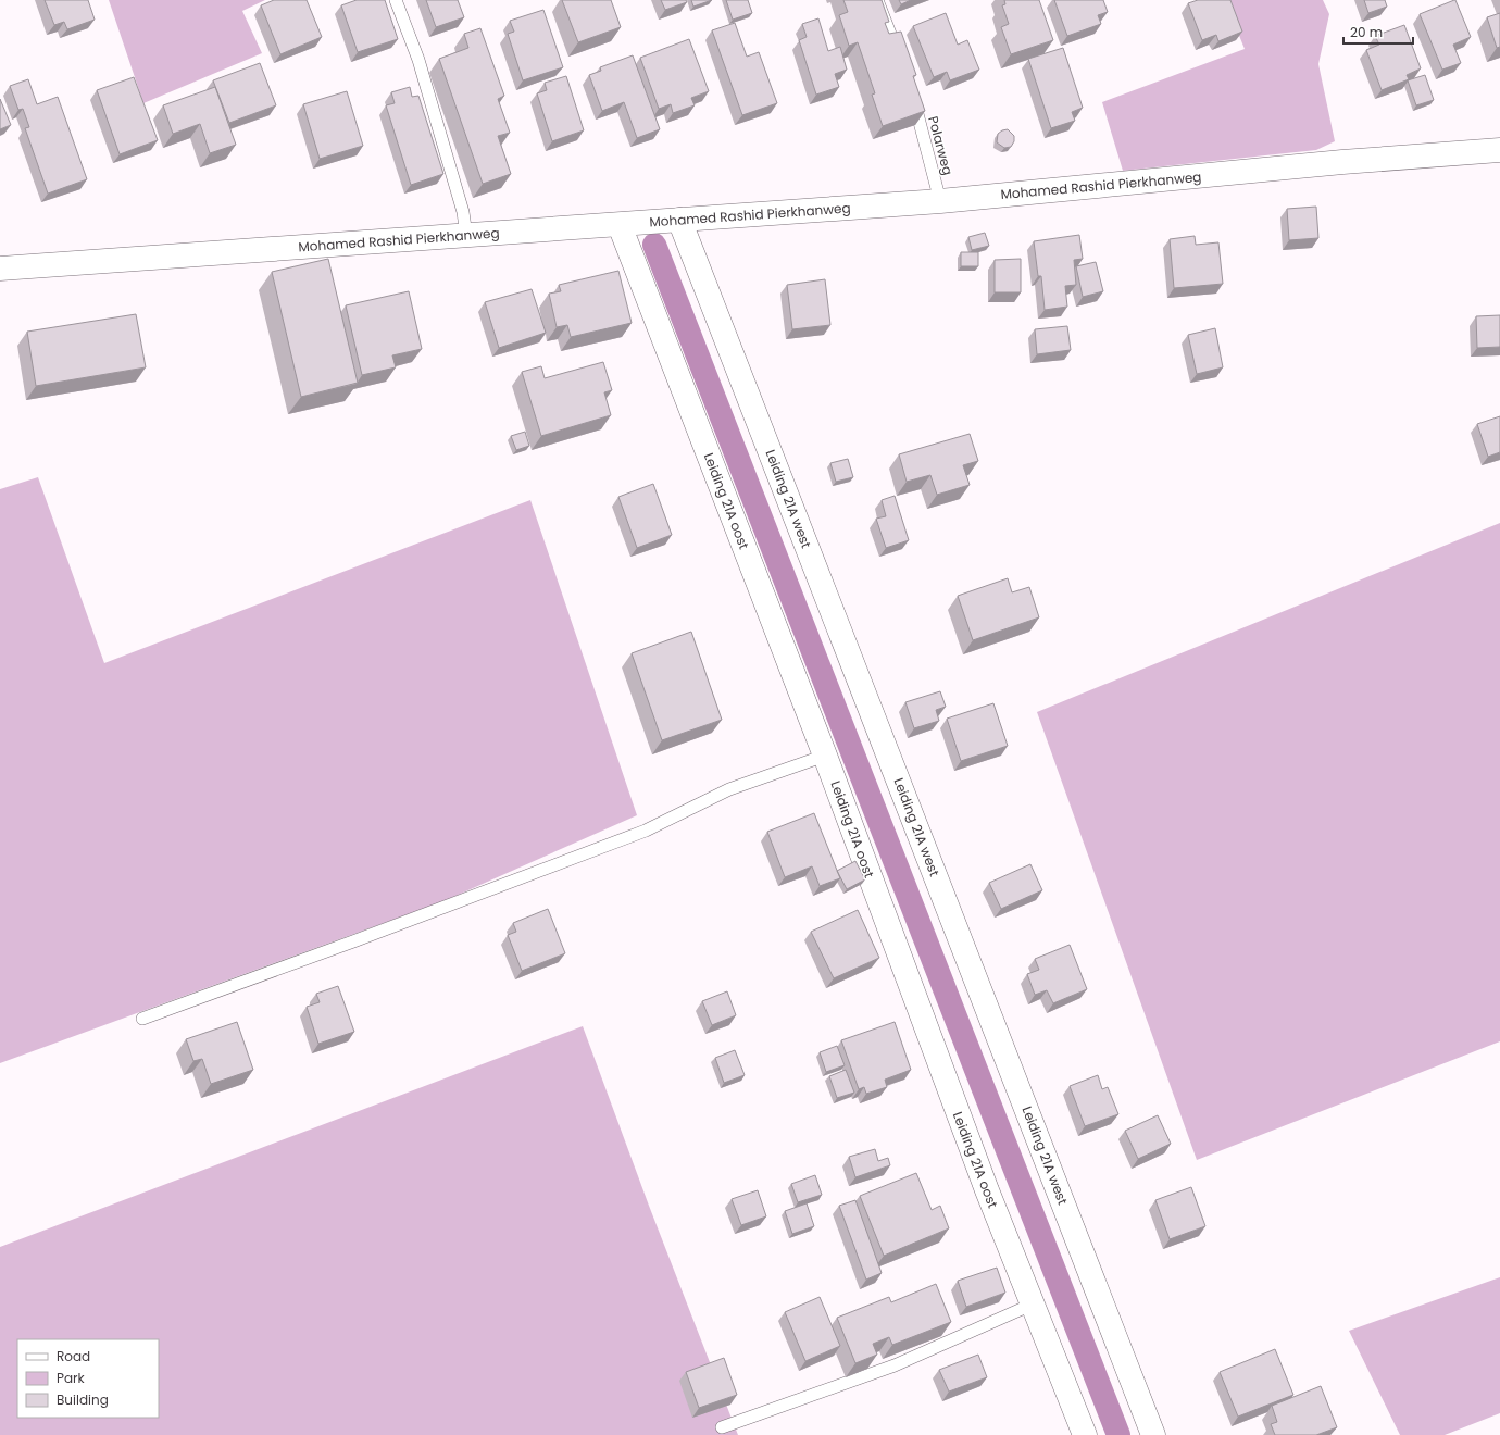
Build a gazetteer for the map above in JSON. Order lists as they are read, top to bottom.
{
  "streets": {
    "street": ["Mohamed Rashid Pierkhanweg", "Leiding 21A west", "Leiding 21A oost"],
    "lane": ["Polarweg"]
  },
  "crossings": [
    ["Polarweg", "Mohamed Rashid Pierkhanweg"],
    ["Mohamed Rashid Pierkhanweg", "Leiding 21A west"],
    ["Mohamed Rashid Pierkhanweg", "Leiding 21A oost"]
  ],
  "legend": ["Road", "Park", "Building"],
  "scale_bar": "20 m"
}
